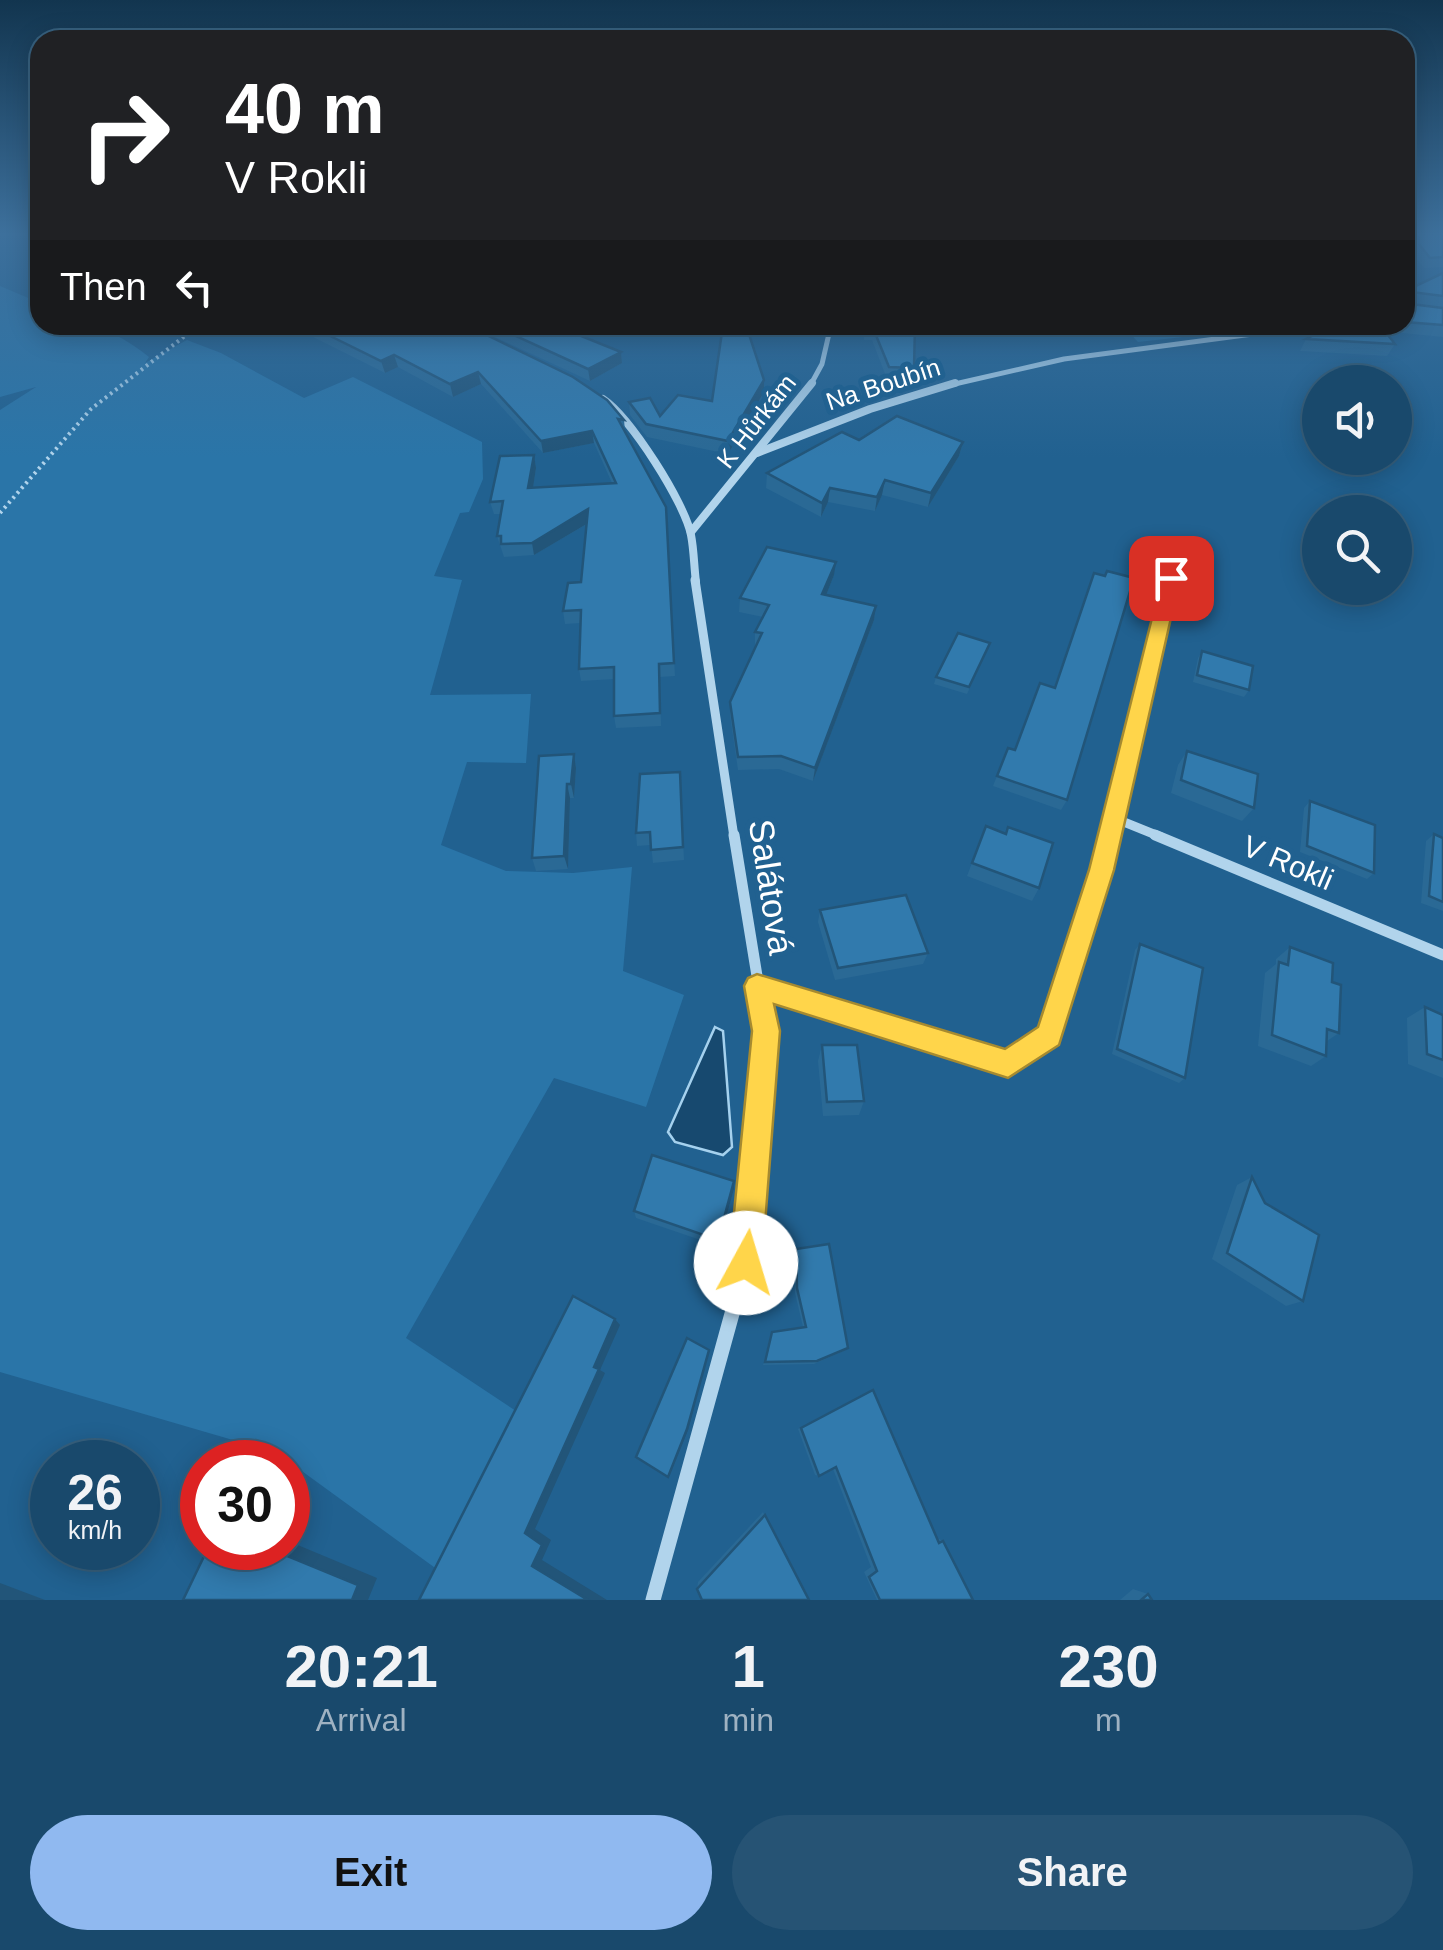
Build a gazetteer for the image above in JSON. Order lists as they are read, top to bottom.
{
  "streets": {
    "street": [
      "Na Boubín",
      "K Hůrkám",
      "V Rokli",
      "Salátová"
    ]
  },
  "crossings": [
    ["Na Boubín", "K Hůrkám"],
    ["K Hůrkám", "Salátová"]
  ],
  "page": {
    "turn": ["40 m", "V Rokli"],
    "then": "Then",
    "speed": "26 km/h",
    "limit": "30",
    "eta": [
      "20:21",
      "Arrival",
      "1",
      "min",
      "230",
      "m"
    ],
    "buttons": ["Exit", "Share"]
  }
}
